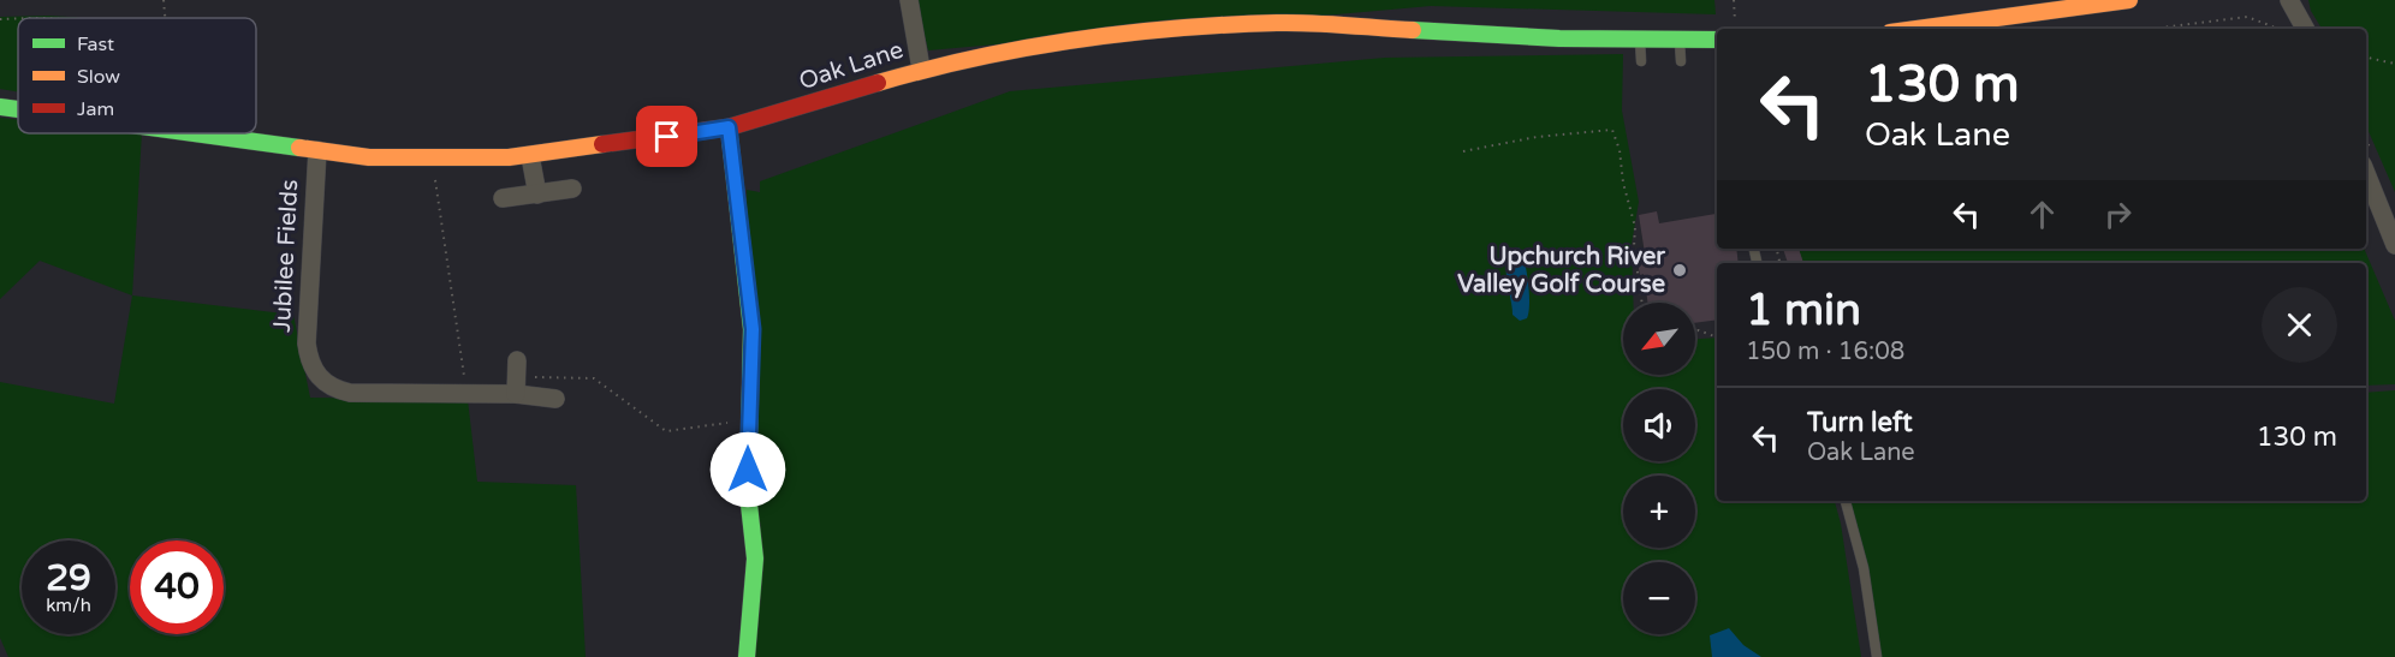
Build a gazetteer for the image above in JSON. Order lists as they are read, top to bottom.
{
  "streets": {
    "street": ["Oak Lane", "Jubilee Fields"]
  },
  "crossings": [
    ["Oak Lane", "Jubilee Fields"]
  ],
  "places": ["Upchurch River Valley Golf Course"],
  "legend": ["Fast", "Slow", "Jam"],
  "north": "bottom left",
  "page": {
    "turn": ["130 m", "Oak Lane"],
    "heading": ["1 min", "150 m · 16:08"],
    "map_buttons": ["+", "−"],
    "list": [
      {
        "name": "Turn left",
        "note": "Oak Lane",
        "value": "130 m"
      }
    ],
    "speed": "29 km/h",
    "limit": "40"
  }
}
